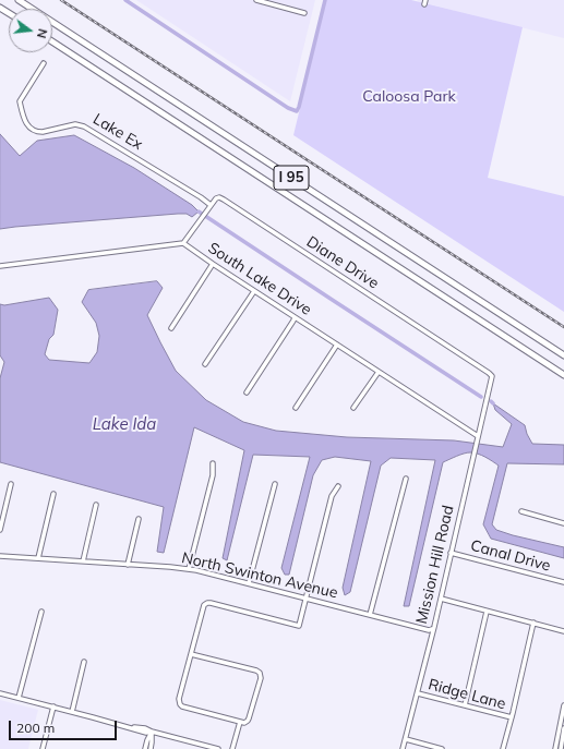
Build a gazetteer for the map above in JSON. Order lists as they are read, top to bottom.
{
  "streets": {
    "highway": ["I 95"],
    "street": [
      "Lake Ex",
      "Diane Drive",
      "South Lake Drive",
      "Canal Drive",
      "Mission Hill Road",
      "North Swinton Avenue",
      "Ridge Lane"
    ]
  },
  "crossings": [
    ["Lake Ex", "Diane Drive"],
    ["Diane Drive", "Mission Hill Road"],
    ["South Lake Drive", "Mission Hill Road"],
    ["Canal Drive", "Mission Hill Road"],
    ["Mission Hill Road", "North Swinton Avenue"],
    ["Mission Hill Road", "Ridge Lane"]
  ],
  "water": ["Lake Ida"],
  "parks": ["Caloosa Park"],
  "scale_bar": "200 m",
  "north": "right"
}
